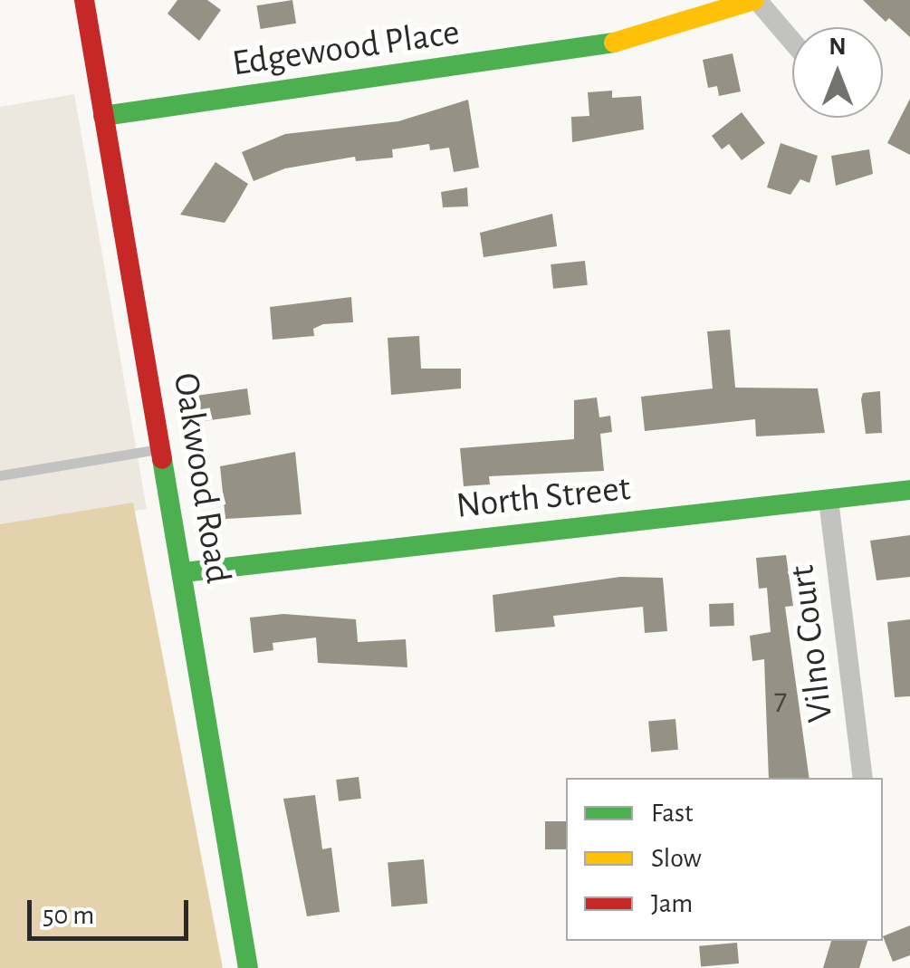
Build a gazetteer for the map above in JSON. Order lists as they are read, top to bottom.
{
  "streets": {
    "street": [
      "Edgewood Place",
      "Oakwood Road",
      "North Street",
      "Vilno Court"
    ]
  },
  "crossings": [
    ["Edgewood Place", "Oakwood Road"],
    ["Oakwood Road", "North Street"],
    ["North Street", "Vilno Court"]
  ],
  "house_numbers": ["7"],
  "legend": ["Fast", "Slow", "Jam"],
  "scale_bar": "50 m",
  "north": "top"
}
